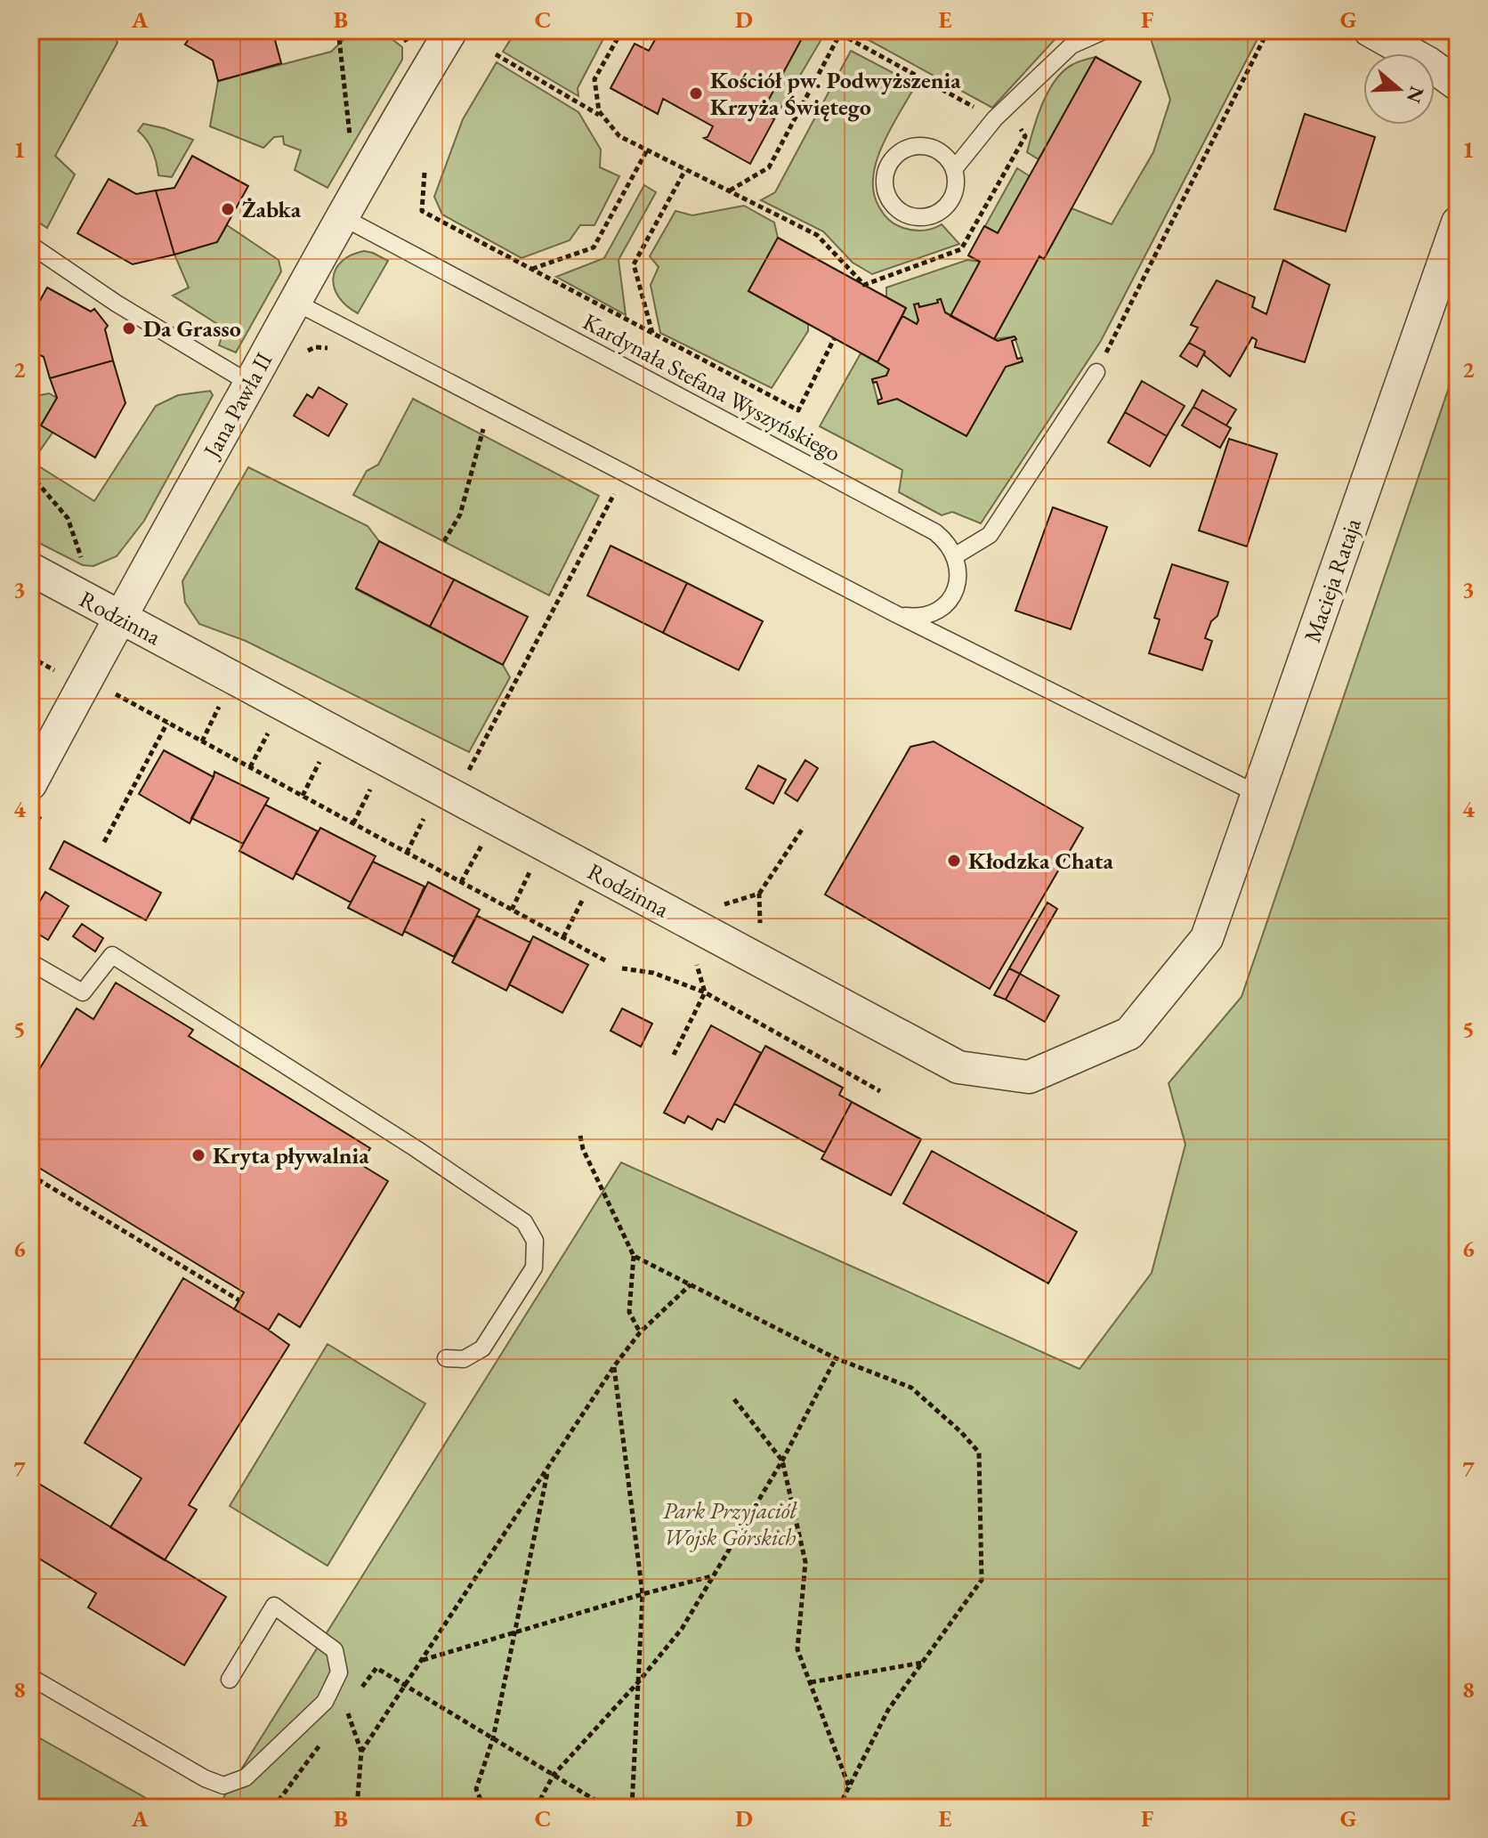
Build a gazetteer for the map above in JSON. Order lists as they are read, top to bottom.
{
  "streets": {
    "street": ["Jana Pawła II", "Macieja Rataja", "Rodzinna"],
    "lane": ["Kardynała Stefana Wyszyńskiego"]
  },
  "crossings": [
    ["Kardynała Stefana Wyszyńskiego", "Jana Pawła II"],
    ["Jana Pawła II", "Rodzinna"],
    ["Macieja Rataja", "Rodzinna"]
  ],
  "parks": ["Park Przyjaciół Wojsk Górskich"],
  "places": [
    "Kościół pw. Podwyższenia Krzyża Świętego",
    "Żabka",
    "Da Grasso",
    "Kłodzka Chata",
    "Kryta pływalnia"
  ],
  "north": "right",
  "grid": {
    "columns": [
      "A",
      "B",
      "C",
      "D",
      "E",
      "F",
      "G"
    ],
    "rows": [
      "1",
      "2",
      "3",
      "4",
      "5",
      "6",
      "7",
      "8"
    ]
  }
}
